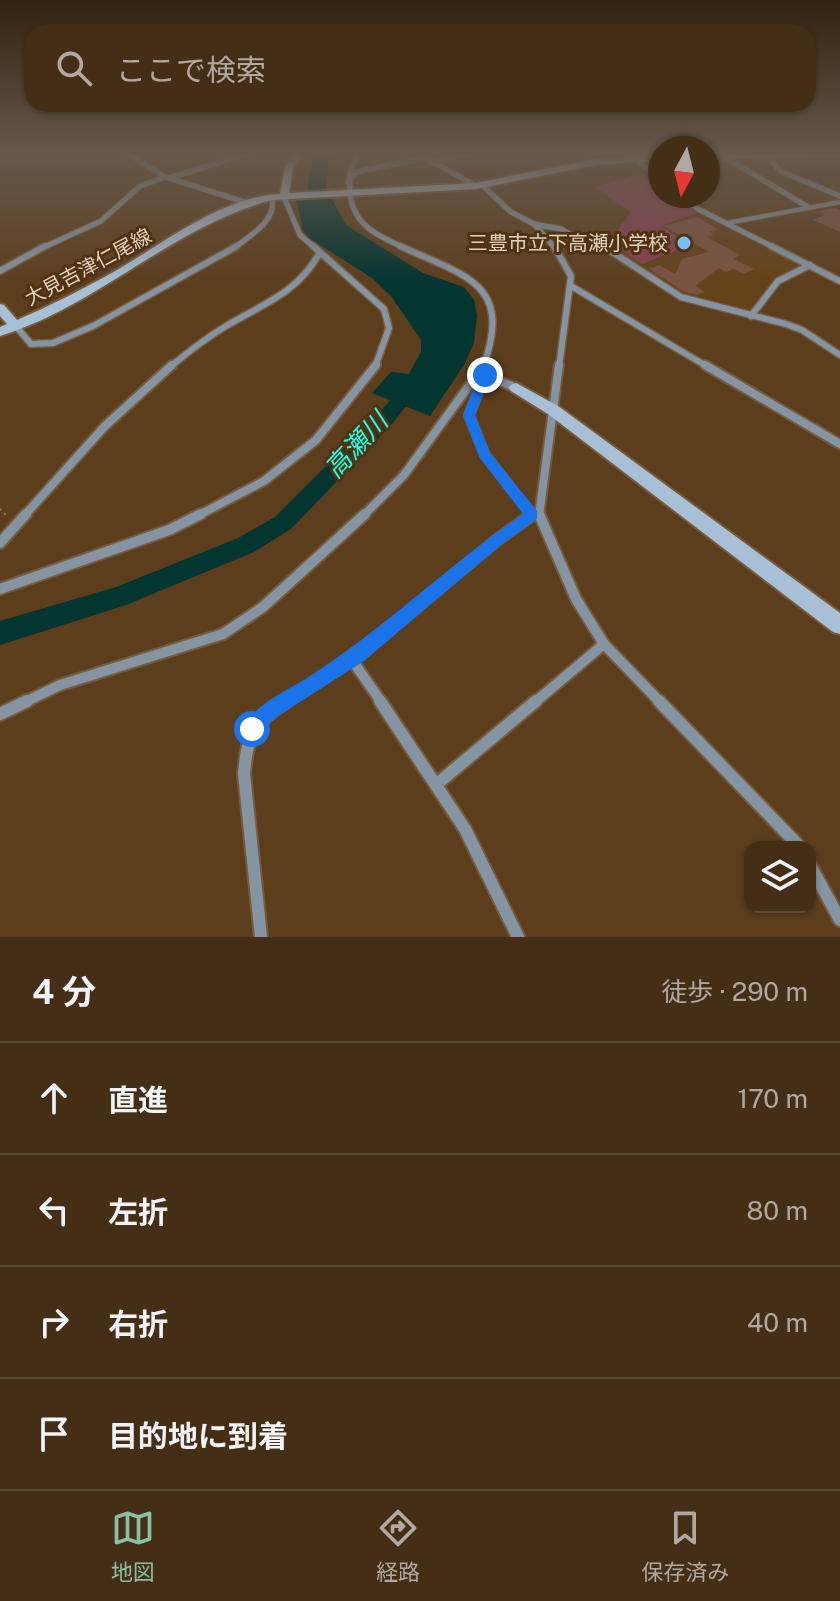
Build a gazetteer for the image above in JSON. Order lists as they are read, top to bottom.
{
  "streets": {
    "main road": ["大見吉津仁尾線"]
  },
  "water": ["高瀬川"],
  "places": ["三豊市立下高瀬小学校"],
  "north": "bottom",
  "page": {
    "search": "ここで検索",
    "heading": ["4 分", "徒歩 · 290 m"],
    "list": [
      ["直進", "170 m"],
      ["左折", "80 m"],
      ["右折", "40 m"],
      "目的地に到着"
    ],
    "nav": ["地図", "経路", "保存済み"]
  }
}
